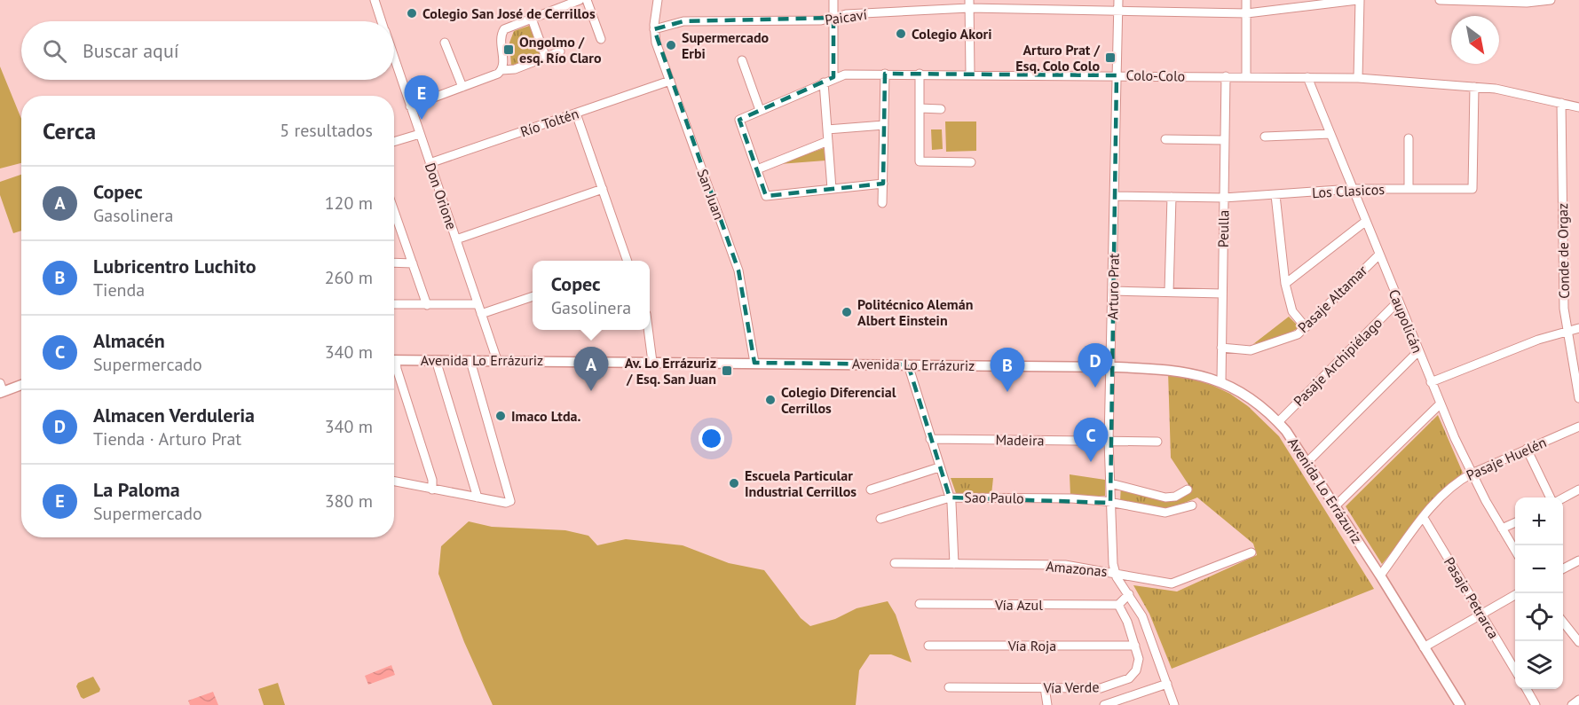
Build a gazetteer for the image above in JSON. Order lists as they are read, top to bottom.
{
  "streets": {
    "main road": ["Avenida Lo Errázuriz"],
    "street": [
      "Paicaví",
      "Colo-Colo",
      "Río Toltén",
      "Los Clasicos",
      "San Juan",
      "Don Orione",
      "Peulla",
      "Conde de Orgaz",
      "Arturo Prat",
      "Pasaje Altamar",
      "Caupolicán",
      "Pasaje Archipiélago",
      "Madeira",
      "Pasaje Huelén",
      "Sao Paulo",
      "Amazonas",
      "Pasaje Petrarca",
      "Vía Azul",
      "Vía Roja",
      "Vía Verde"
    ]
  },
  "crossings": [
    ["Paicaví", "San Juan"],
    ["Paicaví", "Arturo Prat"],
    ["Colo-Colo", "Los Clasicos"],
    ["Colo-Colo", "Peulla"],
    ["Colo-Colo", "Conde de Orgaz"],
    ["Colo-Colo", "Arturo Prat"],
    ["Colo-Colo", "Caupolicán"],
    ["Río Toltén", "San Juan"],
    ["Río Toltén", "Don Orione"],
    ["Los Clasicos", "Peulla"],
    ["Los Clasicos", "Arturo Prat"],
    ["Los Clasicos", "Caupolicán"],
    ["San Juan", "Avenida Lo Errázuriz"],
    ["Don Orione", "Avenida Lo Errázuriz"],
    ["Peulla", "Pasaje Altamar"],
    ["Peulla", "Avenida Lo Errázuriz"],
    ["Arturo Prat", "Avenida Lo Errázuriz"],
    ["Arturo Prat", "Madeira"],
    ["Arturo Prat", "Sao Paulo"],
    ["Arturo Prat", "Amazonas"],
    ["Pasaje Altamar", "Caupolicán"],
    ["Caupolicán", "Pasaje Archipiélago"],
    ["Caupolicán", "Pasaje Huelén"],
    ["Avenida Lo Errázuriz", "Pasaje Archipiélago"],
    ["Avenida Lo Errázuriz", "Pasaje Huelén"],
    ["Pasaje Huelén", "Pasaje Petrarca"],
    ["Vía Azul", "Vía Verde"],
    ["Vía Roja", "Vía Verde"]
  ],
  "places": {
    "other": [
      "Colegio San José de Cerrillos",
      "Colegio Akori",
      "Supermercado Erbi",
      "Politécnico Alemán Albert Einstein",
      "Colegio Diferencial Cerrillos",
      "Imaco Ltda.",
      "Escuela Particular Industrial Cerrillos"
    ],
    "transit": ["Ongolmo / esq. Río Claro", "Arturo Prat / Esq. Colo Colo", "Av. Lo Errázuriz / Esq. San Juan"]
  },
  "north": "bottom right",
  "page": {
    "search": "Buscar aquí",
    "pins": [
      "E",
      "D",
      "A",
      "B",
      "C"
    ],
    "heading": ["Cerca", "5 resultados"],
    "list": [
      {
        "mark": "A",
        "name": "Copec",
        "note": "Gasolinera",
        "value": "120 m"
      },
      {
        "mark": "B",
        "name": "Lubricentro Luchito",
        "note": "Tienda",
        "value": "260 m"
      },
      {
        "mark": "C",
        "name": "Almacén",
        "note": "Supermercado",
        "value": "340 m"
      },
      {
        "mark": "D",
        "name": "Almacen Verduleria",
        "note": "Tienda · Arturo Prat",
        "value": "340 m"
      },
      {
        "mark": "E",
        "name": "La Paloma",
        "note": "Supermercado",
        "value": "380 m"
      }
    ],
    "popup": ["Copec", "Gasolinera"],
    "map_buttons": ["+", "−"]
  }
}
